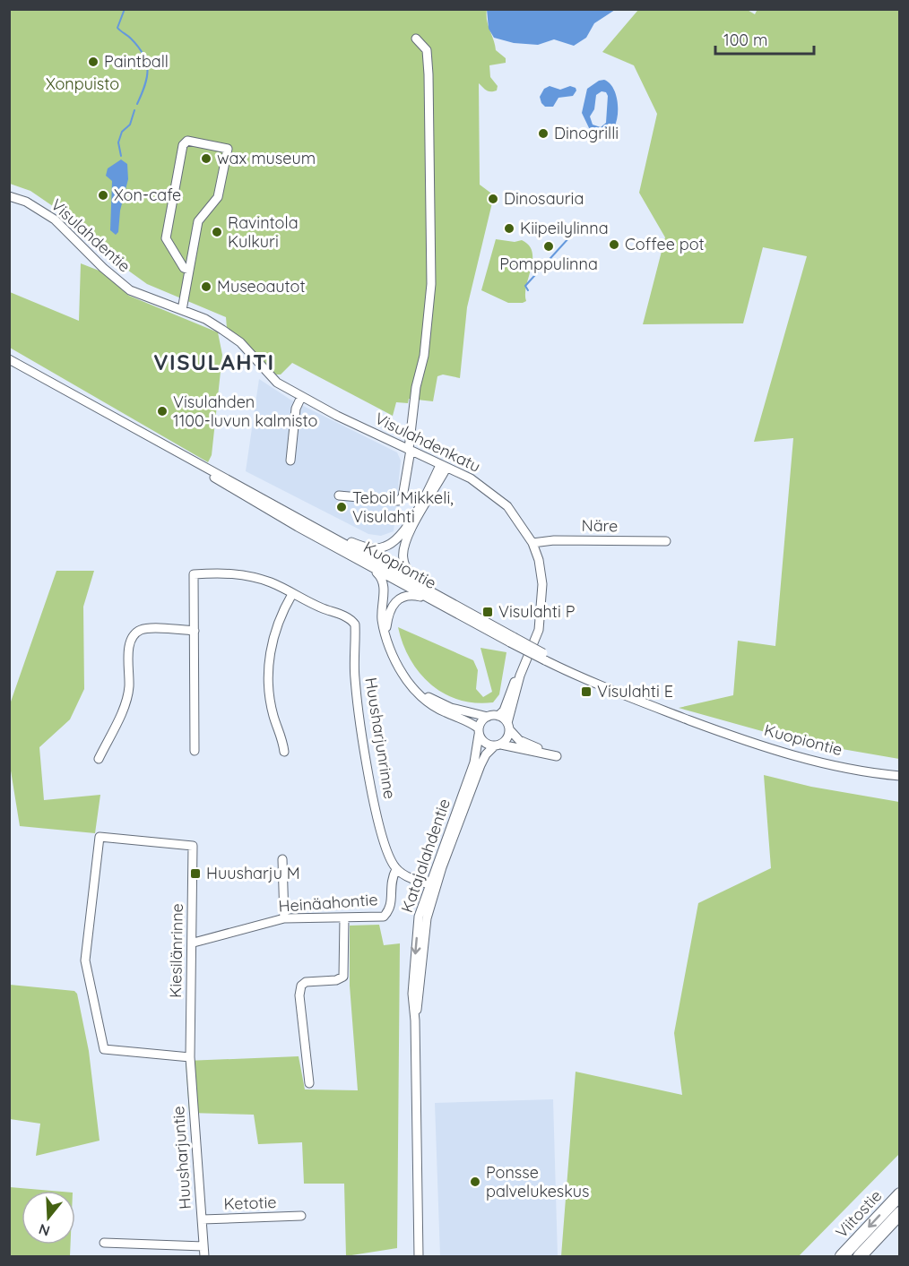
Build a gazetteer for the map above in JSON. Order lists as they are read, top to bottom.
{
  "streets": {
    "highway": ["Viitostie"],
    "street": [
      "Visulahdentie",
      "Visulahdenkatu",
      "Näre",
      "Kuopiontie",
      "Huusharjunrinne",
      "Katajalahdentie",
      "Heinäahontie",
      "Kiesilänrinne",
      "Huusharjuntie",
      "Ketotie"
    ]
  },
  "crossings": [
    ["Visulahdentie", "Visulahdenkatu"],
    ["Visulahdenkatu", "Näre"],
    ["Visulahdenkatu", "Katajalahdentie"],
    ["Huusharjunrinne", "Heinäahontie"],
    ["Heinäahontie", "Kiesilänrinne"],
    ["Kiesilänrinne", "Huusharjuntie"],
    ["Huusharjuntie", "Ketotie"]
  ],
  "districts": ["VISULAHTI"],
  "parks": ["Xonpuisto"],
  "places": {
    "other": [
      "Paintball",
      "Dinogrilli",
      "wax museum",
      "Xon-cafe",
      "Dinosauria",
      "Kiipeilylinna",
      "Ravintola Kulkuri",
      "Coffee pot",
      "Pomppulinna",
      "Museoautot",
      "Visulahden 1100-luvun kalmisto",
      "Teboil Mikkeli, Visulahti",
      "Ponsse palvelukeskus"
    ],
    "transit": ["Visulahti P", "Visulahti E", "Huusharju M"]
  },
  "scale_bar": "100 m",
  "north": "bottom"
}
